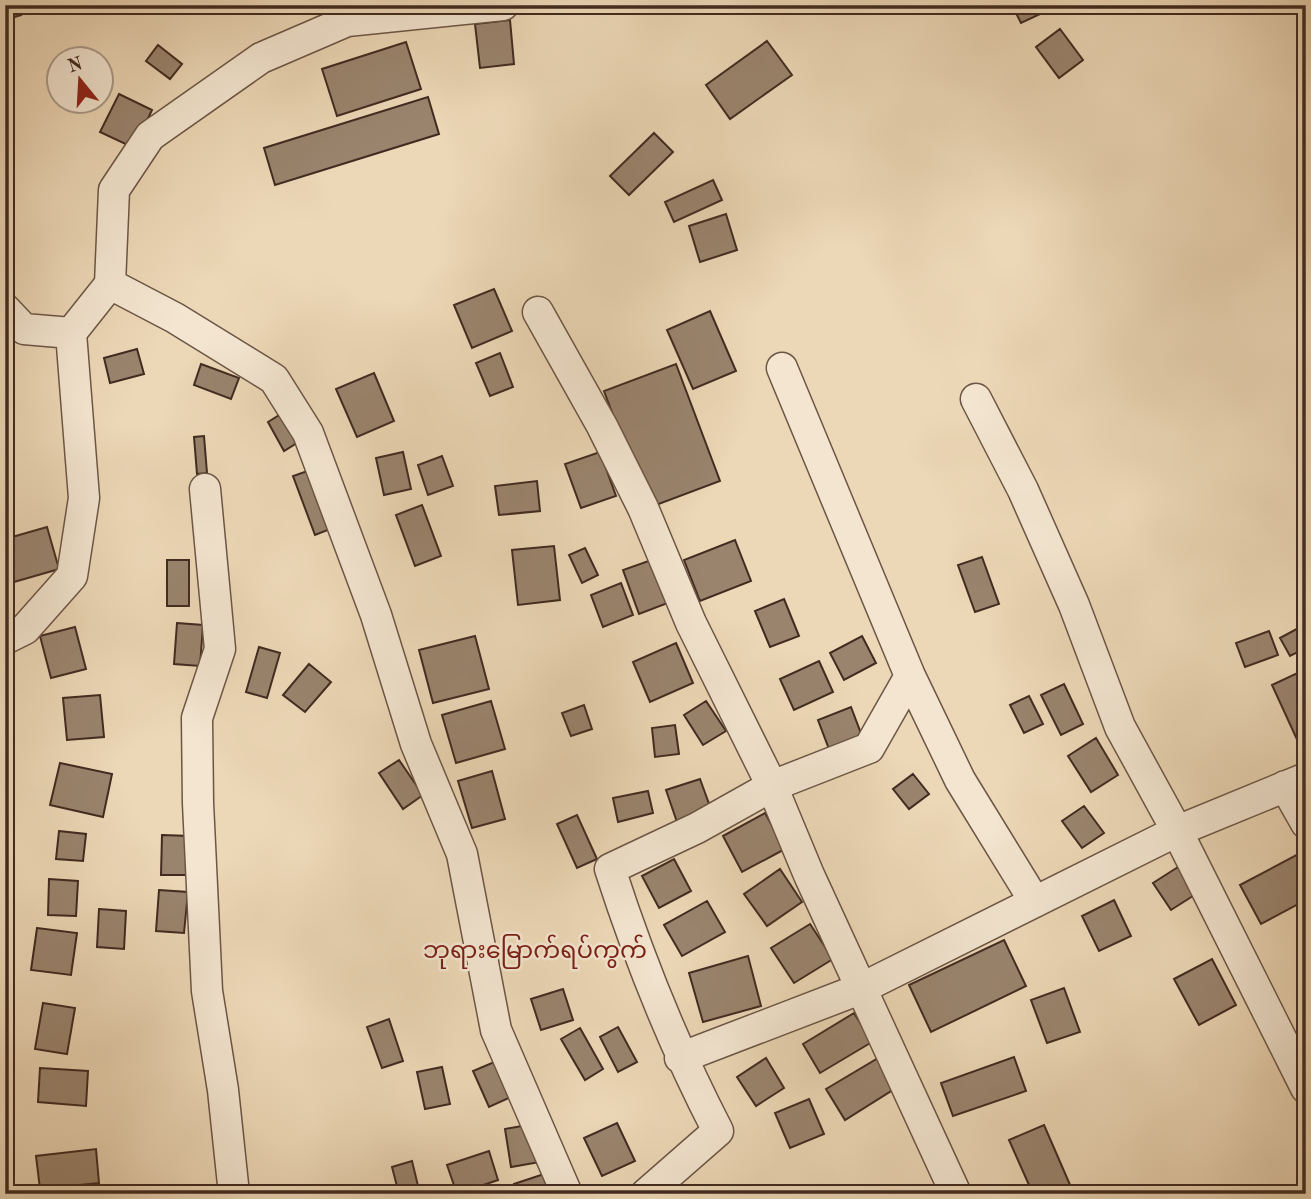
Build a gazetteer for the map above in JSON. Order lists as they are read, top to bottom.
{
  "districts": ["ဘုရားမြောက်ရပ်ကွက်"],
  "north": "top"
}
